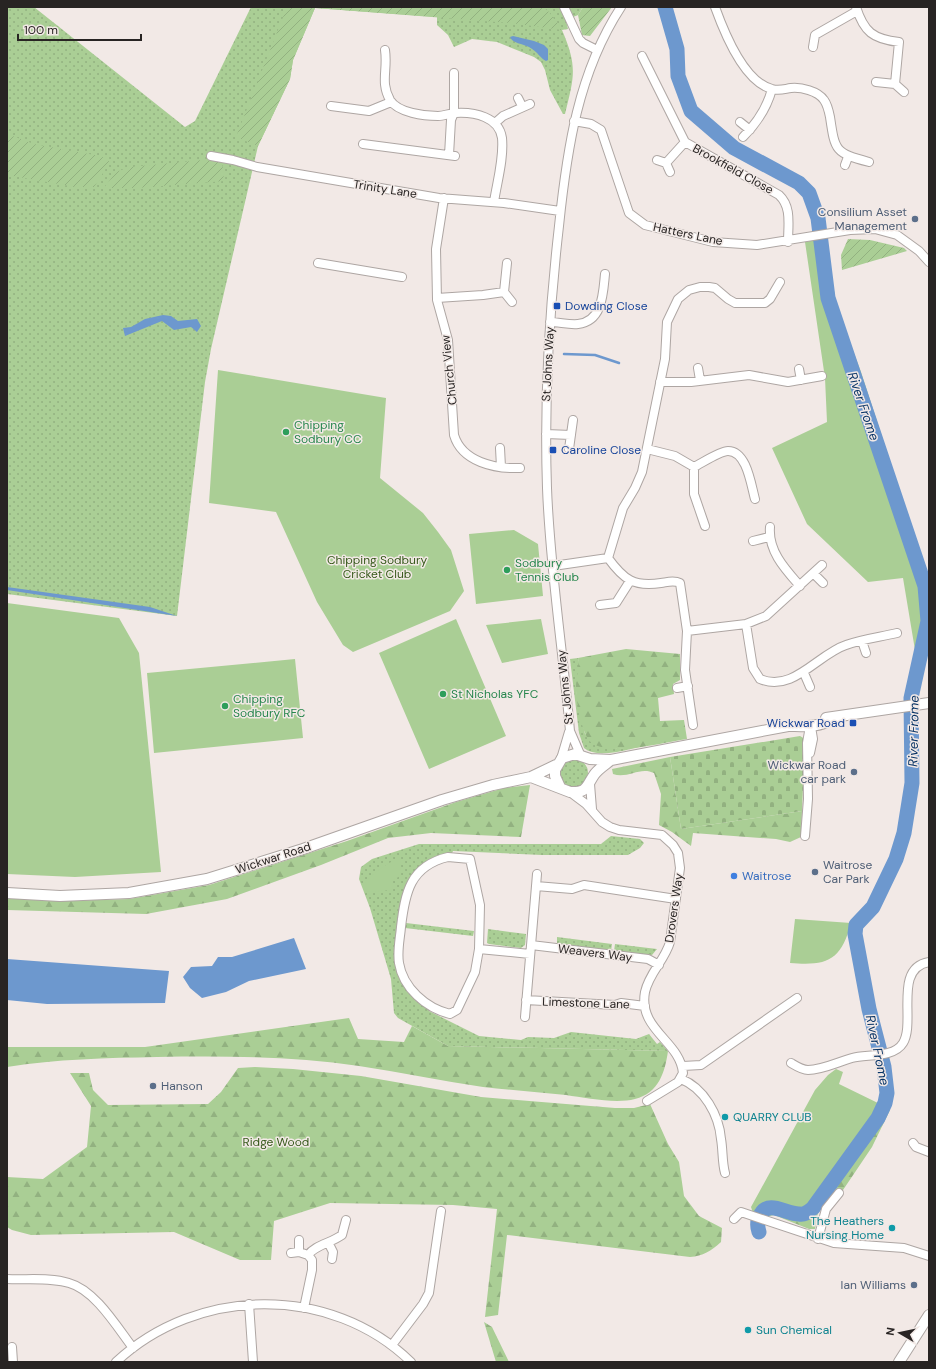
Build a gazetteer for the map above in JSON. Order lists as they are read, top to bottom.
{
  "streets": {
    "main road": ["Wickwar Road"],
    "street": [
      "Brookfield Close",
      "Trinity Lane",
      "Hatters Lane",
      "St Johns Way",
      "Church View",
      "Drovers Way",
      "Weavers Way",
      "Limestone Lane"
    ]
  },
  "crossings": [
    ["Brookfield Close", "Hatters Lane"],
    ["Trinity Lane", "St Johns Way"],
    ["Trinity Lane", "Church View"],
    ["Hatters Lane", "St Johns Way"],
    ["St Johns Way", "Wickwar Road"],
    ["St Johns Way", "Drovers Way"],
    ["Wickwar Road", "Drovers Way"],
    ["Drovers Way", "Weavers Way"],
    ["Drovers Way", "Limestone Lane"]
  ],
  "water": ["River Frome"],
  "parks": ["Chipping Sodbury Cricket Club", "Ridge Wood"],
  "places": {
    "other": [
      "Consilium Asset Management",
      "Chipping Sodbury CC",
      "Sodbury Tennis Club",
      "St Nicholas YFC",
      "Chipping Sodbury RFC",
      "Wickwar Road car park",
      "Waitrose Car Park",
      "Waitrose",
      "Hanson",
      "QUARRY CLUB",
      "The Heathers Nursing Home",
      "Ian Williams",
      "Sun Chemical"
    ],
    "transit": ["Dowding Close", "Caroline Close", "Wickwar Road"]
  },
  "scale_bar": "100 m",
  "north": "left"
}
